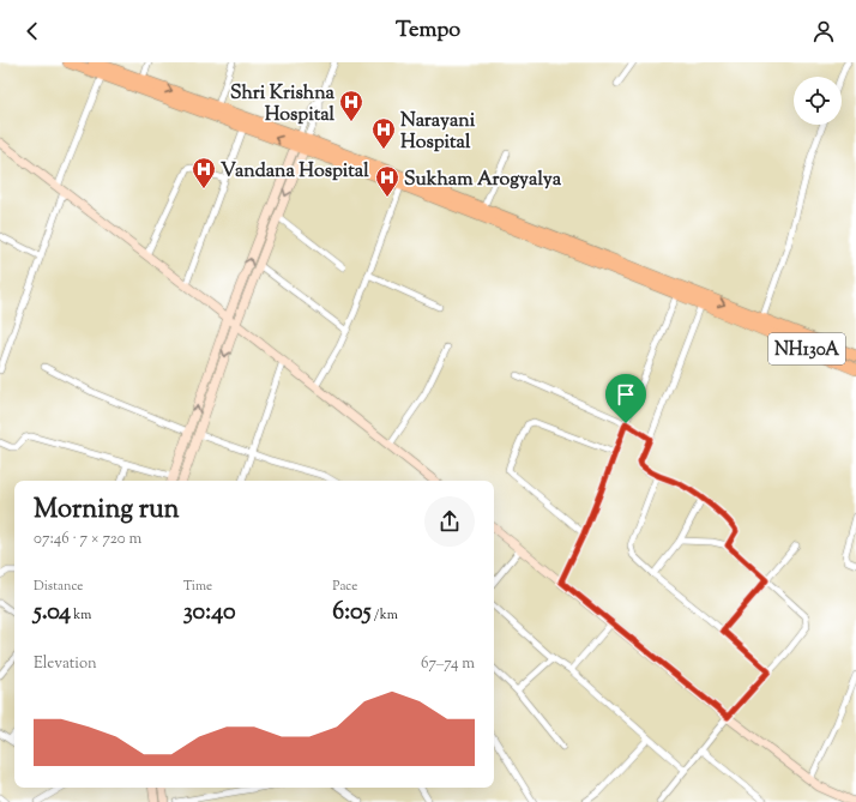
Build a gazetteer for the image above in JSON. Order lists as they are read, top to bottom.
{
  "streets": {
    "highway": ["NH130A"]
  },
  "places": {
    "hospital": [
      "Shri Krishna Hospital",
      "Narayani Hospital",
      "Vandana Hospital",
      "Sukham Arogyalya"
    ]
  },
  "page": {
    "header": "Tempo",
    "heading": ["Morning run", "07:46 · 7 × 720 m"],
    "stats": [
      ["Distance", "5.04 km"],
      ["Time", "30:40"],
      ["Pace", "6:05 /km"]
    ],
    "chart": ["Elevation", "67–74 m"]
  }
}
